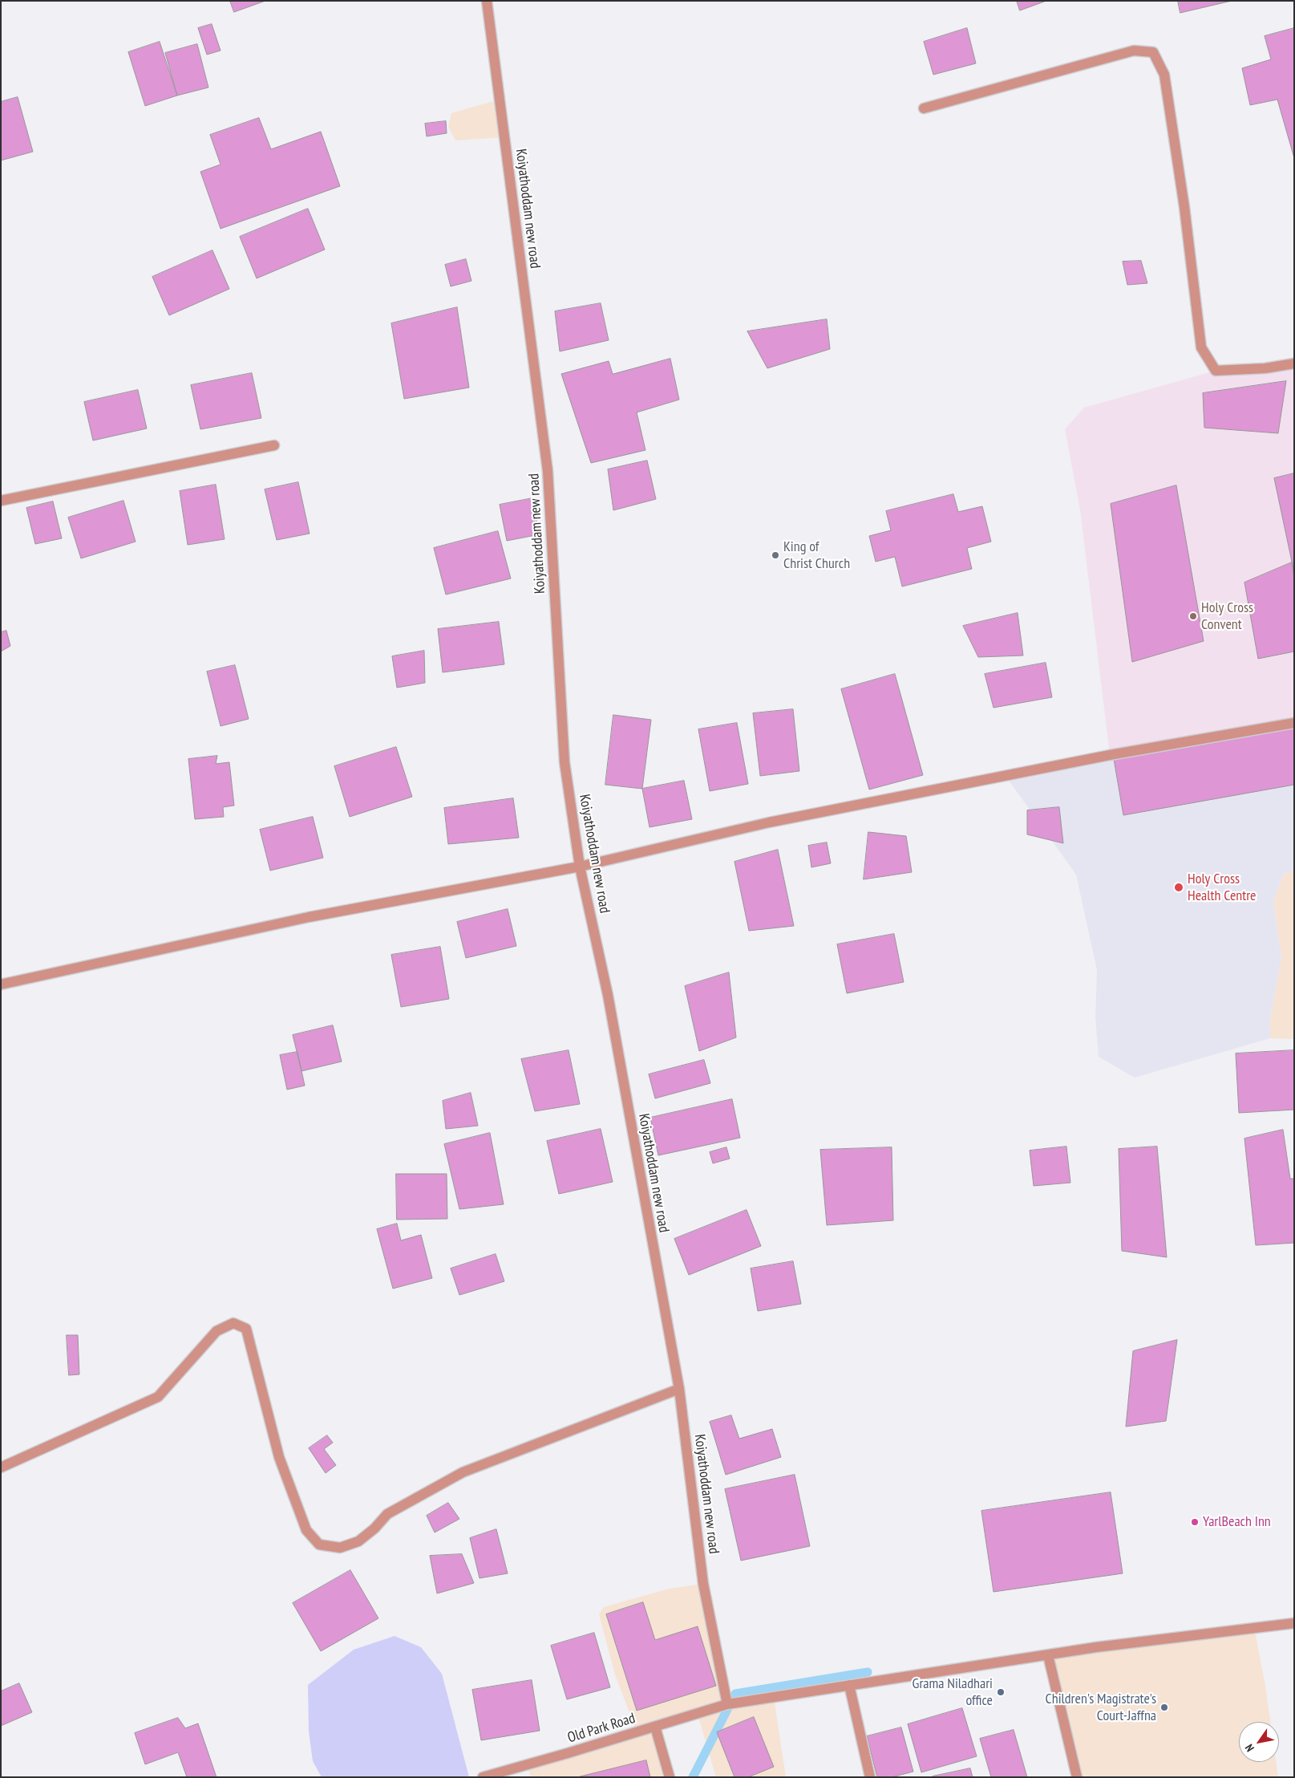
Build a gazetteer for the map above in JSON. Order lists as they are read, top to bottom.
{
  "streets": {
    "street": ["Koiyathoddam new road", "Old Park Road"]
  },
  "crossings": [
    ["Koiyathoddam new road", "Old Park Road"]
  ],
  "places": [
    "King of Christ Church",
    "Holy Cross Convent",
    "Holy Cross Health Centre",
    "YarlBeach Inn",
    "Grama Niladhari office",
    "Children's Magistrate's Court-Jaffna"
  ],
  "north": "bottom left"
}
